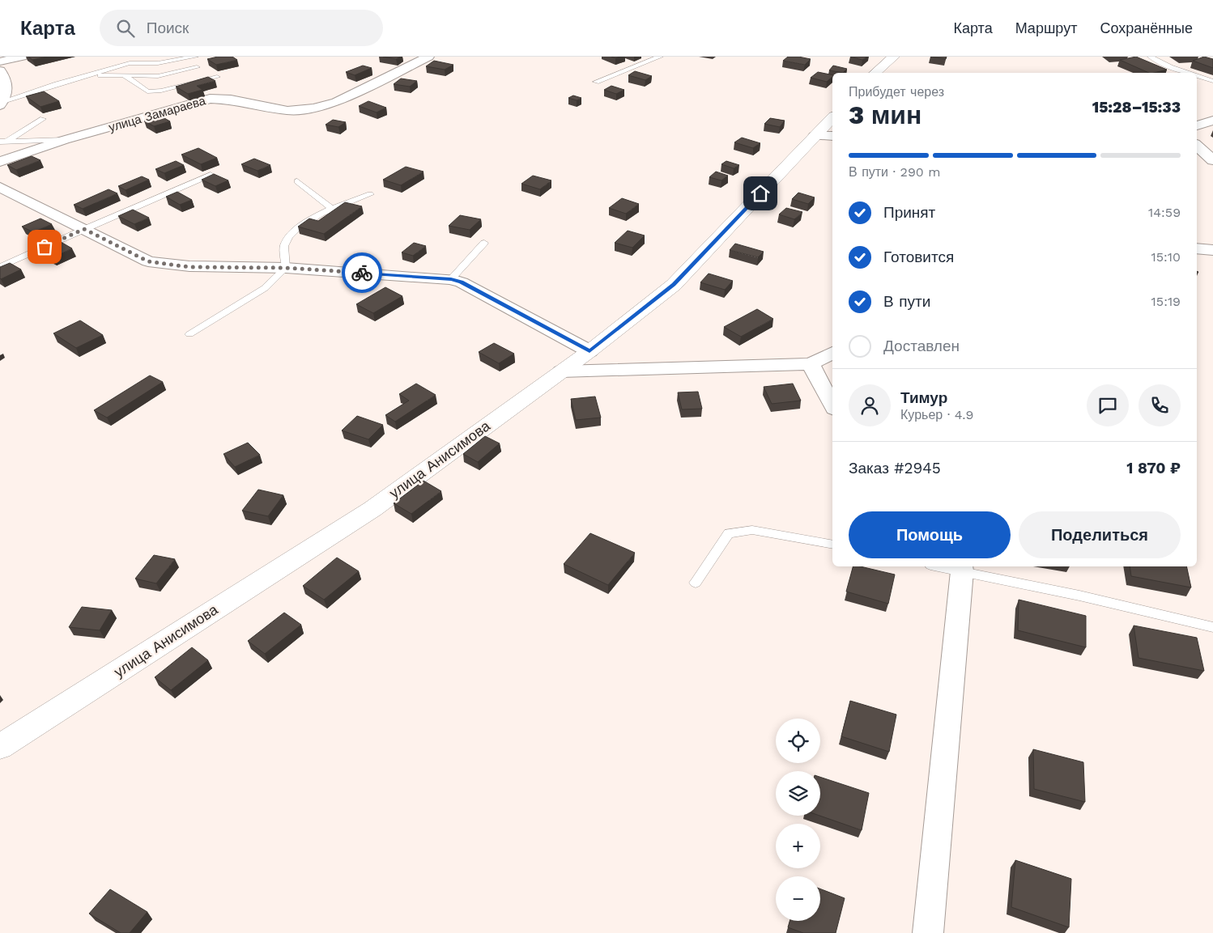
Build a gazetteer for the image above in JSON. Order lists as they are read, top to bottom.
{
  "streets": {
    "street": ["улица Замараева", "улица Анисимова"]
  },
  "page": {
    "header": "Карта",
    "search": "Поиск",
    "nav": ["Карта", "Маршрут", "Сохранённые"],
    "heading": ["3 мин", "Прибудет через", "15:28–15:33"],
    "panel": [
      "Тимур",
      "Курьер · 4.9",
      "Заказ #2945",
      "1 870 ₽"
    ],
    "bar": "В пути · 290 m",
    "list": [
      ["Принят", "14:59"],
      ["Готовится", "15:10"],
      ["В пути", "15:19"],
      "Доставлен"
    ],
    "buttons": ["Помощь", "Поделиться"],
    "map_buttons": ["+", "−"]
  }
}
